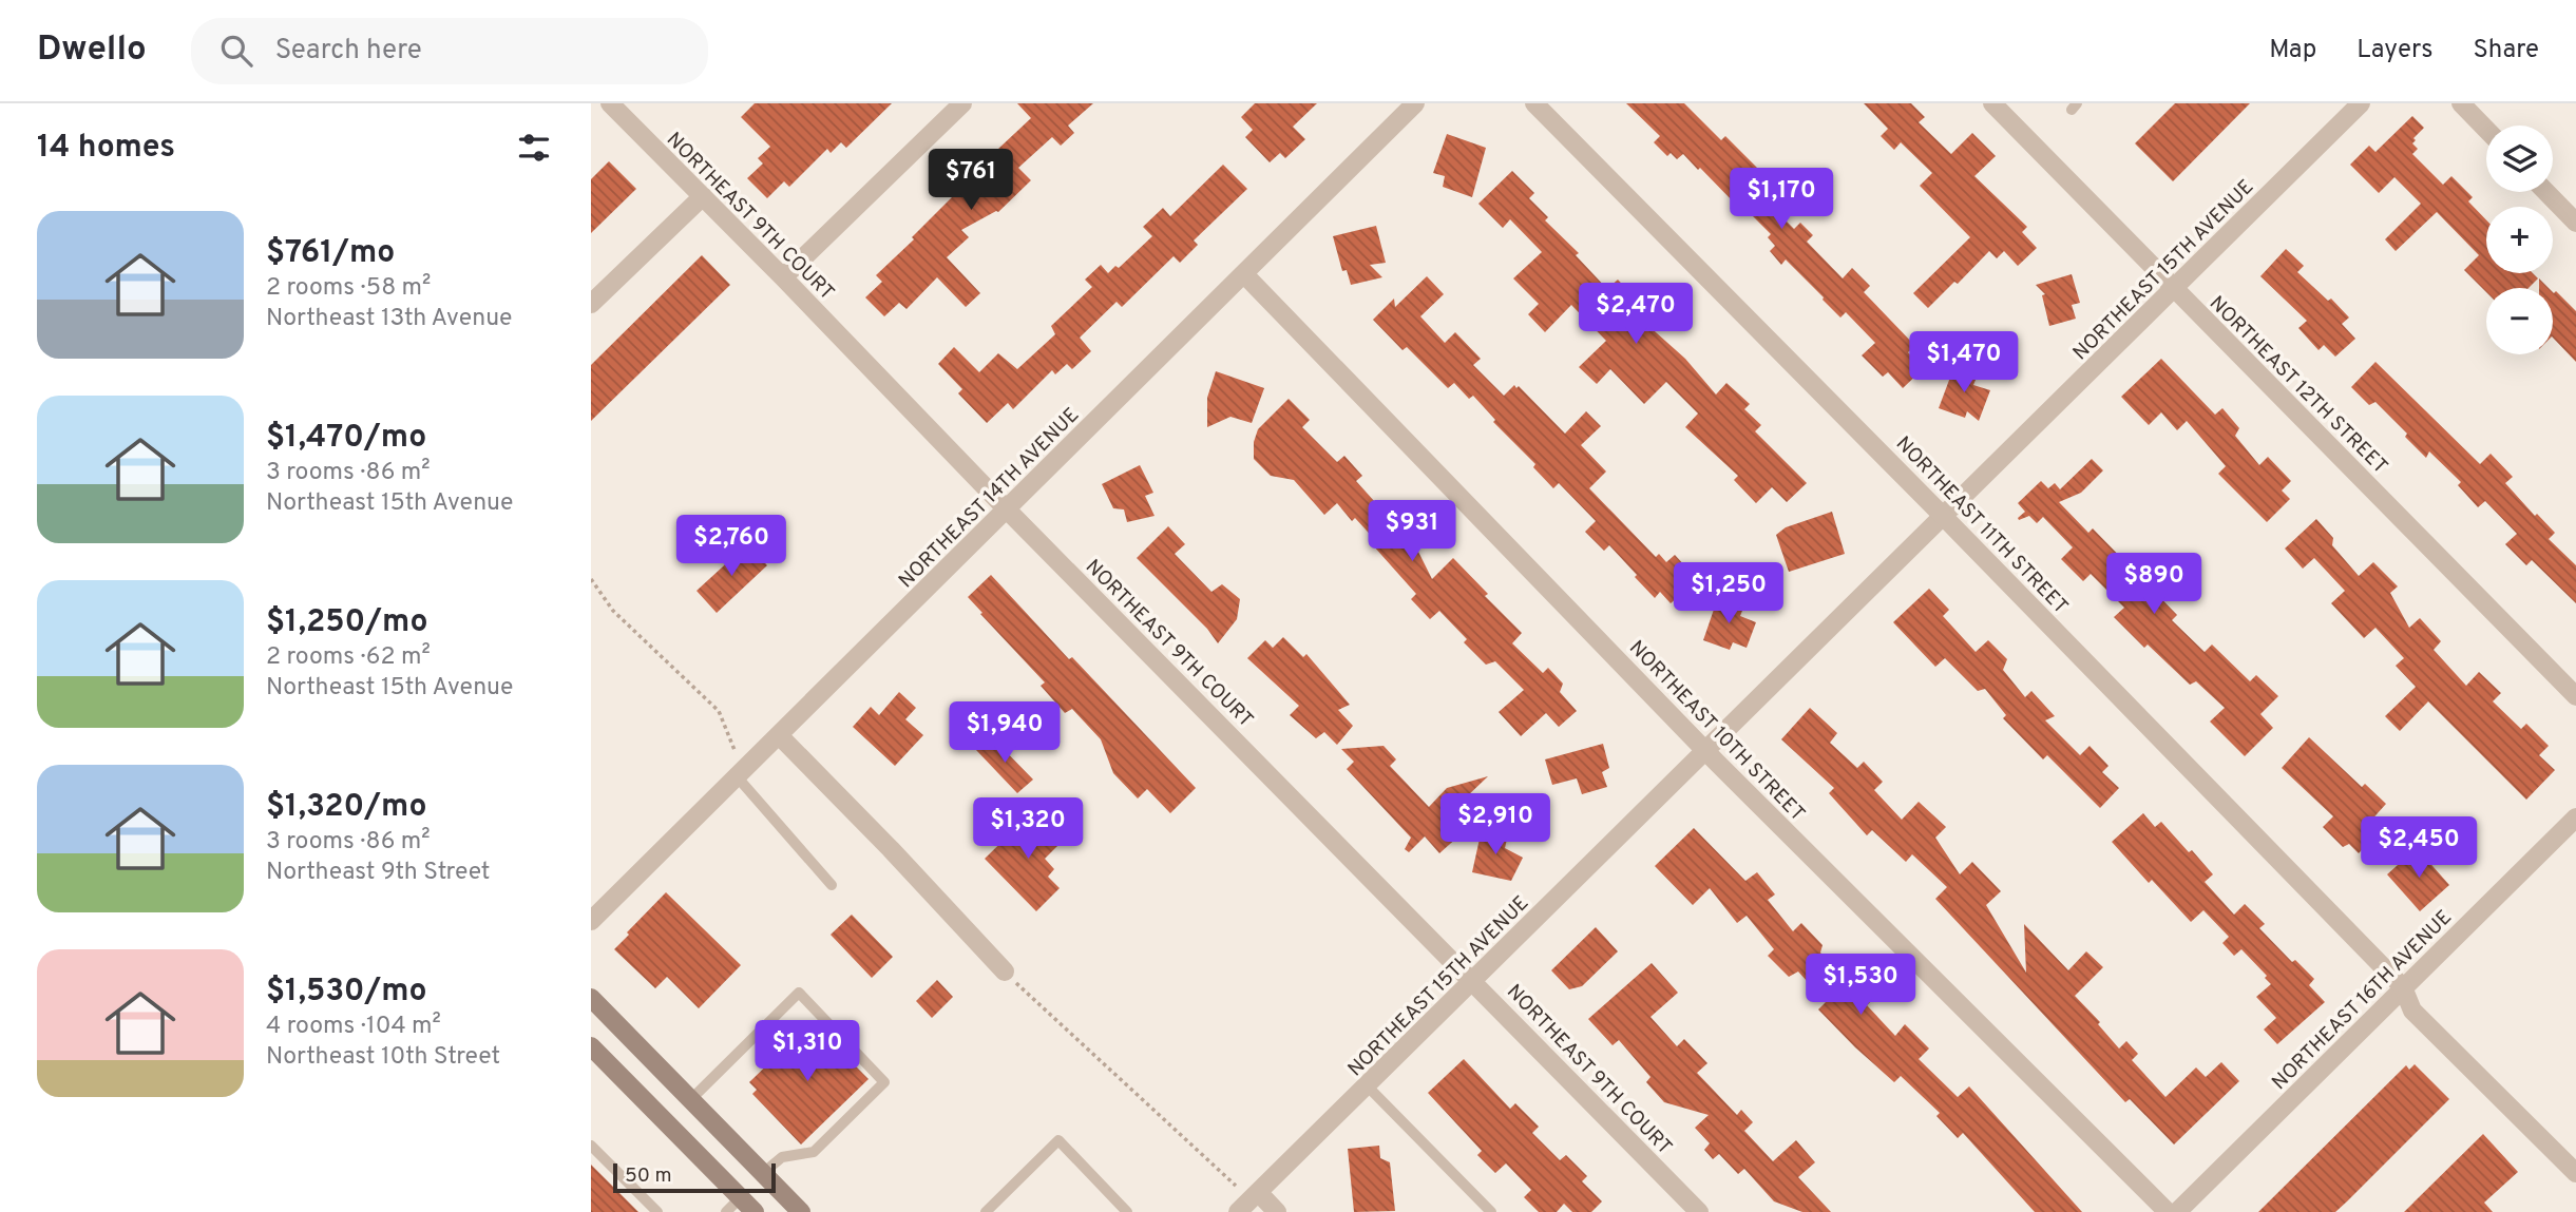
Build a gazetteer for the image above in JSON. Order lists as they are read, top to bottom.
{
  "streets": {
    "street": [
      "NORTHEAST 9TH COURT",
      "NORTHEAST 15TH AVENUE",
      "NORTHEAST 12TH STREET",
      "NORTHEAST 14TH AVENUE",
      "NORTHEAST 11TH STREET",
      "NORTHEAST 10TH STREET",
      "NORTHEAST 16TH AVENUE"
    ]
  },
  "crossings": [
    ["NORTHEAST 9TH COURT", "NORTHEAST 15TH AVENUE"],
    ["NORTHEAST 9TH COURT", "NORTHEAST 14TH AVENUE"],
    ["NORTHEAST 15TH AVENUE", "NORTHEAST 12TH STREET"],
    ["NORTHEAST 15TH AVENUE", "NORTHEAST 11TH STREET"],
    ["NORTHEAST 15TH AVENUE", "NORTHEAST 10TH STREET"],
    ["NORTHEAST 14TH AVENUE", "NORTHEAST 10TH STREET"],
    ["NORTHEAST 11TH STREET", "NORTHEAST 16TH AVENUE"]
  ],
  "scale_bar": "50 m",
  "page": {
    "header": "Dwello",
    "search": "Search here",
    "nav": ["Map", "Layers", "Share"],
    "heading": "14 homes",
    "map_buttons": ["+", "−"],
    "price": [
      "$761",
      "$1,170",
      "$2,470",
      "$1,470",
      "$931",
      "$2,760",
      "$890",
      "$1,250",
      "$1,940",
      "$2,910",
      "$1,320",
      "$2,450",
      "$1,530",
      "$1,310"
    ],
    "list": [
      {
        "name": "$761/mo",
        "note": "2 rooms · 58 m² · Northeast 13th Avenue"
      },
      {
        "name": "$1,470/mo",
        "note": "3 rooms · 86 m² · Northeast 15th Avenue"
      },
      {
        "name": "$1,250/mo",
        "note": "2 rooms · 62 m² · Northeast 15th Avenue"
      },
      {
        "name": "$1,320/mo",
        "note": "3 rooms · 86 m² · Northeast 9th Street"
      },
      {
        "name": "$1,530/mo",
        "note": "4 rooms · 104 m² · Northeast 10th Street"
      }
    ],
    "scale": "50 m"
  }
}
